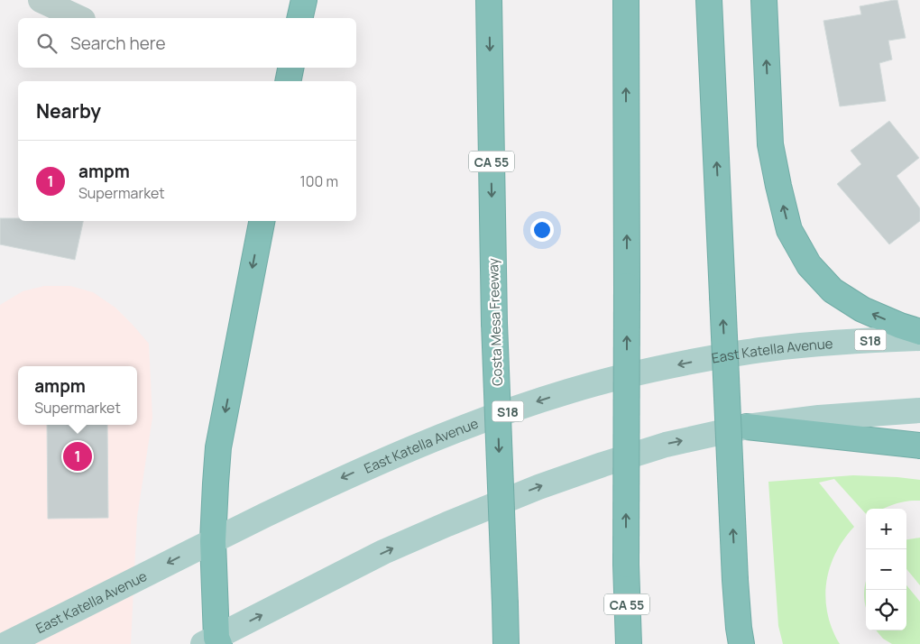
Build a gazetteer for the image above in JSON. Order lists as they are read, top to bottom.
{
  "streets": {
    "highway": ["CA 55", "Costa Mesa Freeway"],
    "main road": ["S18", "East Katella Avenue"]
  },
  "page": {
    "search": "Search here",
    "heading": "Nearby",
    "list": [
      {
        "mark": "1",
        "name": "ampm",
        "note": "Supermarket",
        "value": "100 m"
      }
    ],
    "popup": ["ampm", "Supermarket"],
    "pins": "1",
    "map_buttons": ["+", "−"]
  }
}
